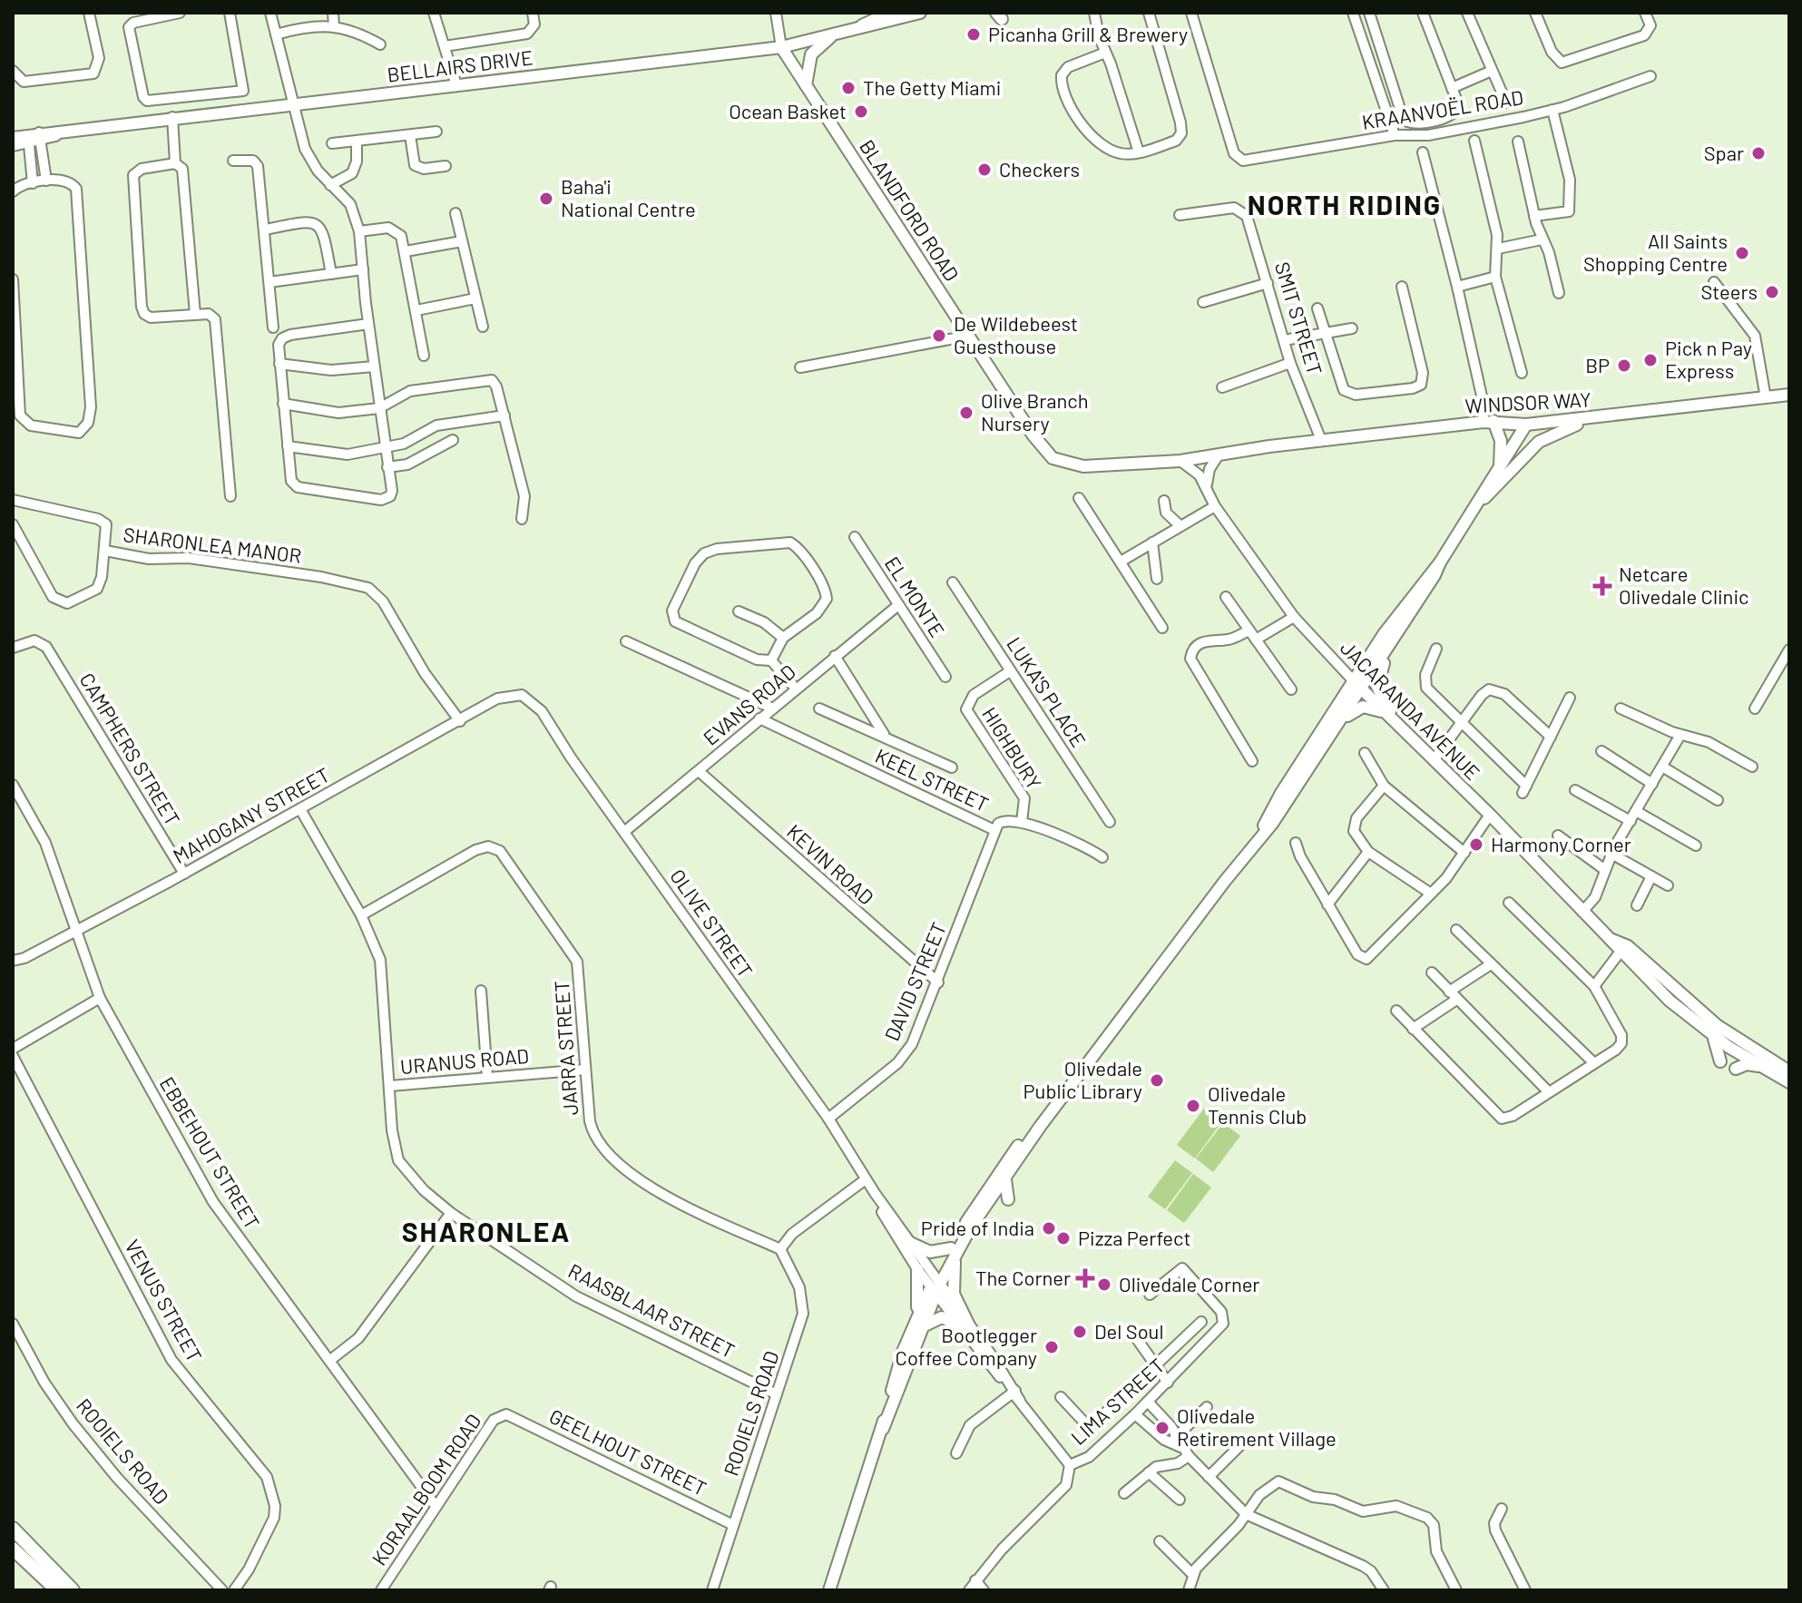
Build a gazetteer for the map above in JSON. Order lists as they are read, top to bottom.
{
  "streets": {
    "street": [
      "BELLAIRS DRIVE",
      "KRAANVOËL ROAD",
      "BLANDFORD ROAD",
      "SMIT STREET",
      "WINDSOR WAY",
      "SHARONLEA MANOR",
      "EL MONTE",
      "LUKA'S PLACE",
      "EVANS ROAD",
      "JACARANDA AVENUE",
      "HIGHBURY",
      "CAMPHERS STREET",
      "KEEL STREET",
      "MAHOGANY STREET",
      "KEVIN ROAD",
      "OLIVE STREET",
      "DAVID STREET",
      "JARRA STREET",
      "URANUS ROAD",
      "EBBEHOUT STREET",
      "VENUS STREET",
      "RAASBLAAR STREET",
      "LIMA STREET",
      "ROOIELS ROAD",
      "GEELHOUT STREET",
      "KORAALBOOM ROAD"
    ]
  },
  "crossings": [
    ["BELLAIRS DRIVE", "BLANDFORD ROAD"],
    ["BLANDFORD ROAD", "WINDSOR WAY"],
    ["SMIT STREET", "WINDSOR WAY"],
    ["WINDSOR WAY", "JACARANDA AVENUE"],
    ["SHARONLEA MANOR", "MAHOGANY STREET"],
    ["EL MONTE", "EVANS ROAD"],
    ["LUKA'S PLACE", "HIGHBURY"],
    ["EVANS ROAD", "KEEL STREET"],
    ["EVANS ROAD", "KEVIN ROAD"],
    ["EVANS ROAD", "OLIVE STREET"],
    ["HIGHBURY", "KEEL STREET"],
    ["CAMPHERS STREET", "MAHOGANY STREET"],
    ["KEEL STREET", "DAVID STREET"],
    ["MAHOGANY STREET", "OLIVE STREET"],
    ["MAHOGANY STREET", "EBBEHOUT STREET"],
    ["MAHOGANY STREET", "RAASBLAAR STREET"],
    ["KEVIN ROAD", "DAVID STREET"],
    ["OLIVE STREET", "DAVID STREET"],
    ["OLIVE STREET", "LIMA STREET"],
    ["JARRA STREET", "URANUS ROAD"],
    ["JARRA STREET", "RAASBLAAR STREET"],
    ["JARRA STREET", "ROOIELS ROAD"],
    ["URANUS ROAD", "RAASBLAAR STREET"],
    ["EBBEHOUT STREET", "KORAALBOOM ROAD"],
    ["RAASBLAAR STREET", "ROOIELS ROAD"],
    ["ROOIELS ROAD", "GEELHOUT STREET"],
    ["GEELHOUT STREET", "KORAALBOOM ROAD"]
  ],
  "districts": ["NORTH RIDING", "SHARONLEA"],
  "places": {
    "other": [
      "Picanha Grill & Brewery",
      "The Getty Miami",
      "Ocean Basket",
      "Spar",
      "Checkers",
      "Baha'i National Centre",
      "All Saints Shopping Centre",
      "Steers",
      "De Wildebeest Guesthouse",
      "Pick n Pay Express",
      "BP",
      "Olive Branch Nursery",
      "Harmony Corner",
      "Olivedale Public Library",
      "Olivedale Tennis Club",
      "Pride of India",
      "Pizza Perfect",
      "Olivedale Corner",
      "Del Soul",
      "Bootlegger Coffee Company",
      "Olivedale Retirement Village"
    ],
    "health": ["Netcare Olivedale Clinic", "The Corner"]
  }
}
